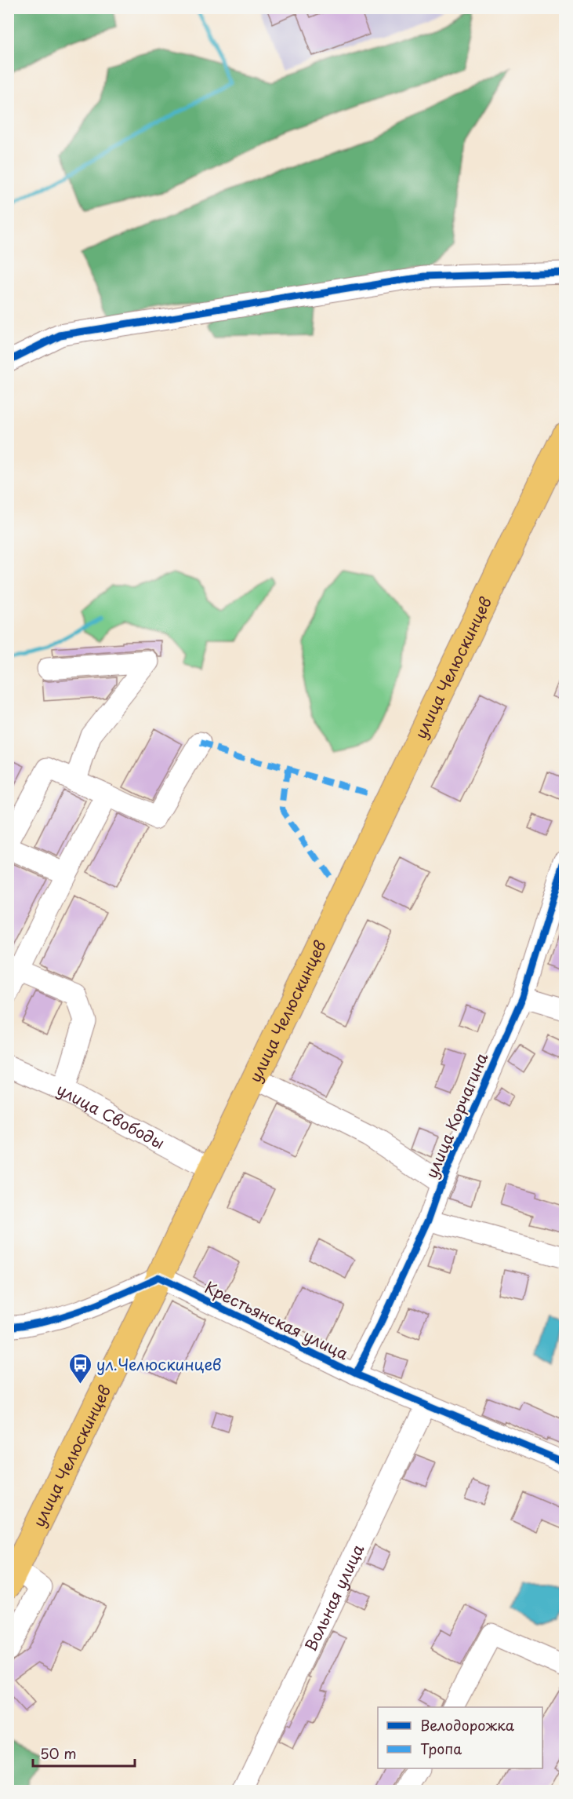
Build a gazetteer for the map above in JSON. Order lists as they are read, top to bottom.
{
  "streets": {
    "main road": ["улица Челюскинцев"],
    "street": [
      "улица Корчагина",
      "улица Свободы",
      "Крестьянская улица",
      "Вольная улица"
    ]
  },
  "crossings": [
    ["улица Челюскинцев", "улица Свободы"],
    ["улица Челюскинцев", "Крестьянская улица"],
    ["улица Корчагина", "Крестьянская улица"],
    ["Крестьянская улица", "Вольная улица"]
  ],
  "places": {
    "bus stop": ["ул.Челюскинцев"]
  },
  "legend": ["Велодорожка", "Тропа"],
  "scale_bar": "50 m"
}
